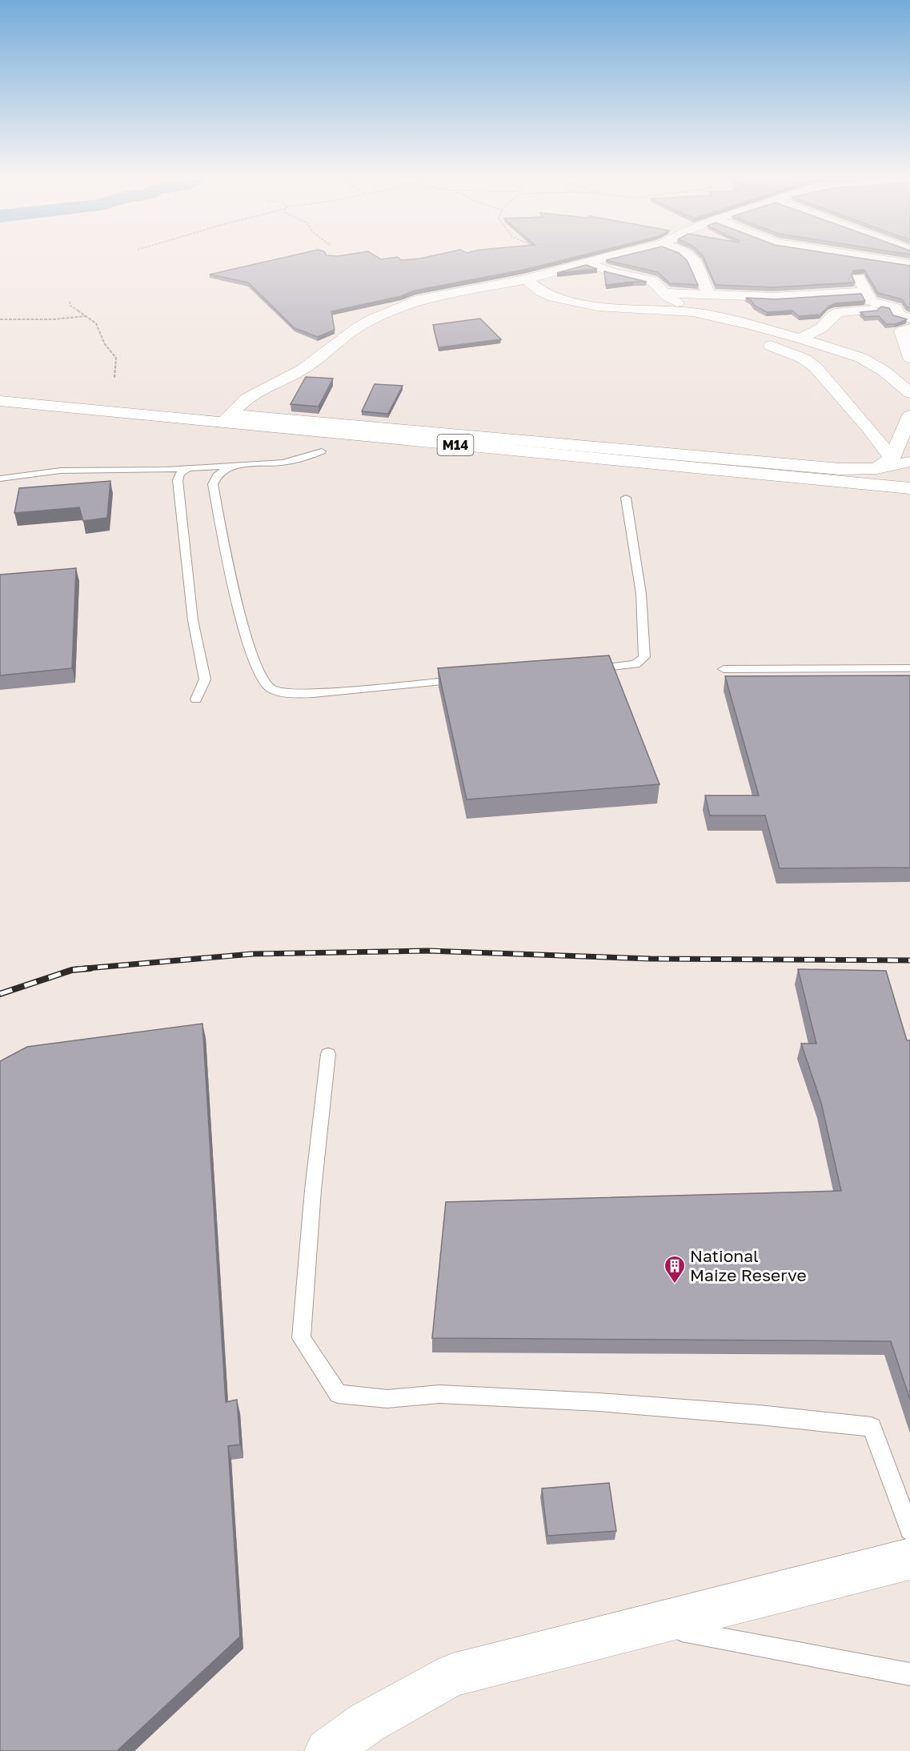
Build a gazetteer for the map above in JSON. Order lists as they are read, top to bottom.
{
  "streets": {
    "main road": ["M14"]
  },
  "places": {
    "building": ["National Maize Reserve"]
  }
}
